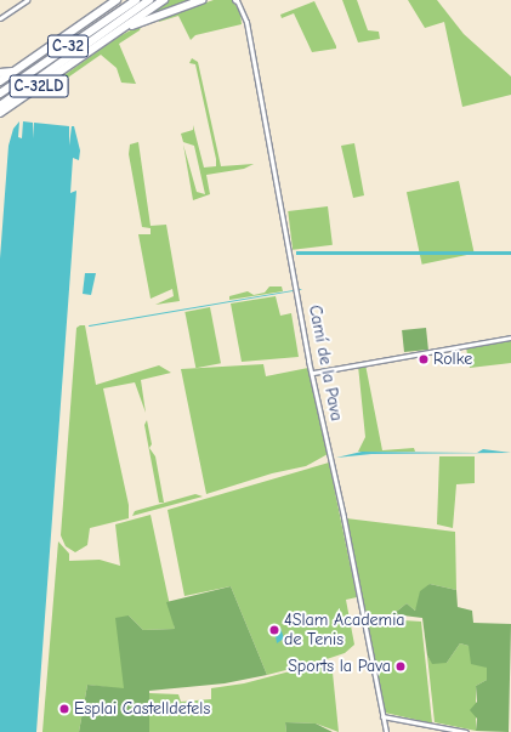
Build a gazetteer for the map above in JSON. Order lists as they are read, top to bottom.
{
  "streets": {
    "highway": ["C-32", "C-32LD"],
    "street": ["Camí de la Pava"]
  },
  "crossings": [
    ["C-32", "C-32LD"]
  ],
  "places": [
    "Rolke",
    "4Slam Academia de Tenis",
    "Sports la Pava",
    "Esplai Castelldefels"
  ]
}
